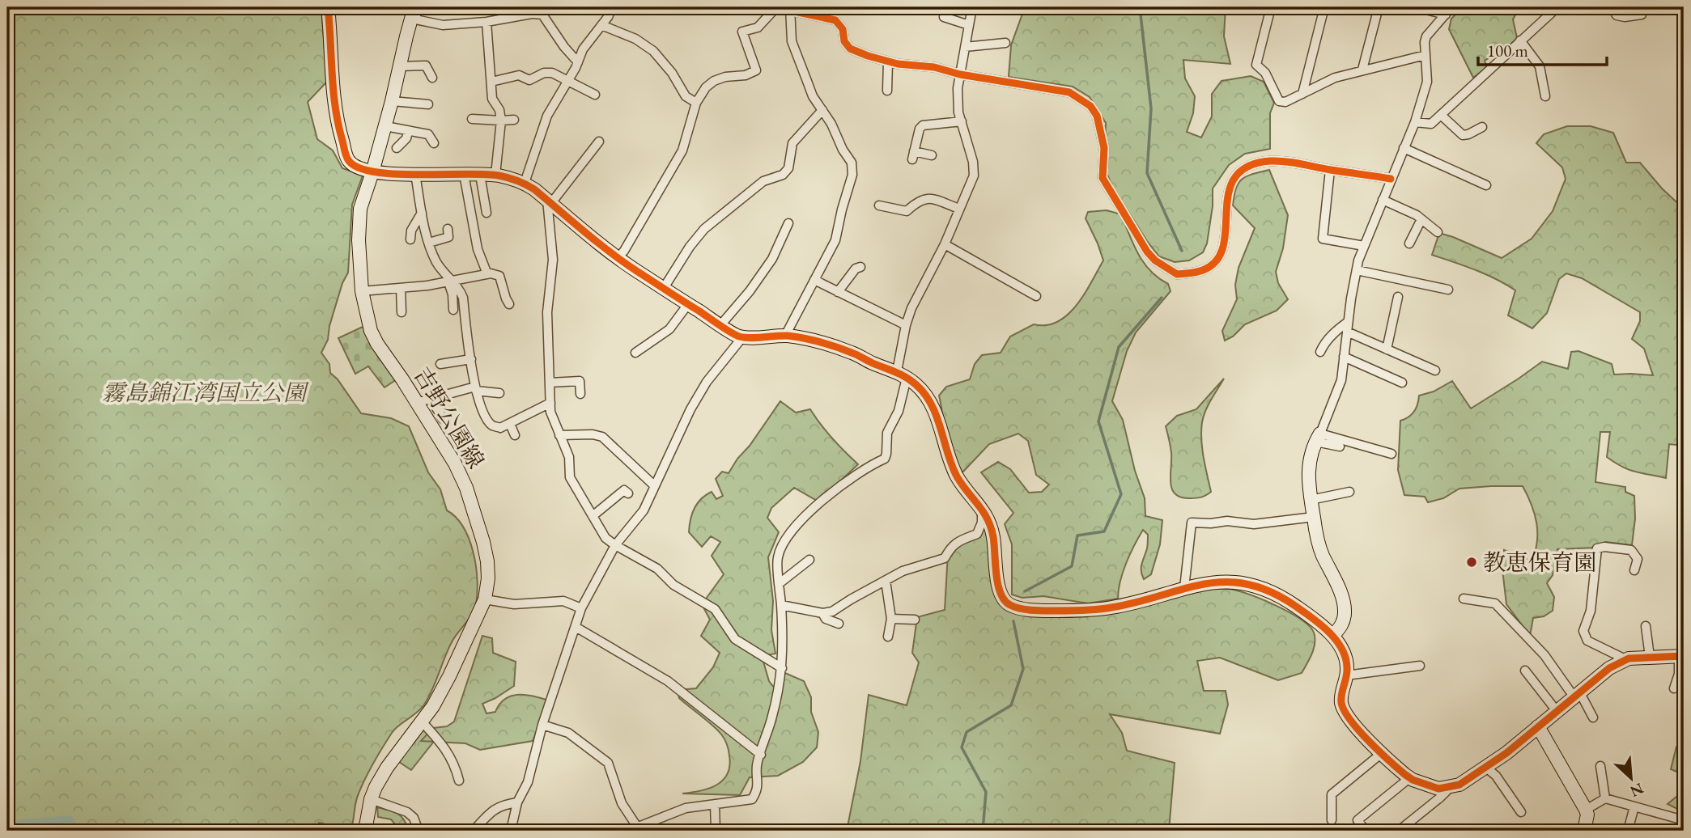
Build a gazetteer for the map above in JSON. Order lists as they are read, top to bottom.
{
  "streets": {
    "street": ["吉野公園線"]
  },
  "parks": ["霧島錦江湾国立公園"],
  "places": ["教恵保育園"],
  "scale_bar": "100 m",
  "north": "bottom right"
}
